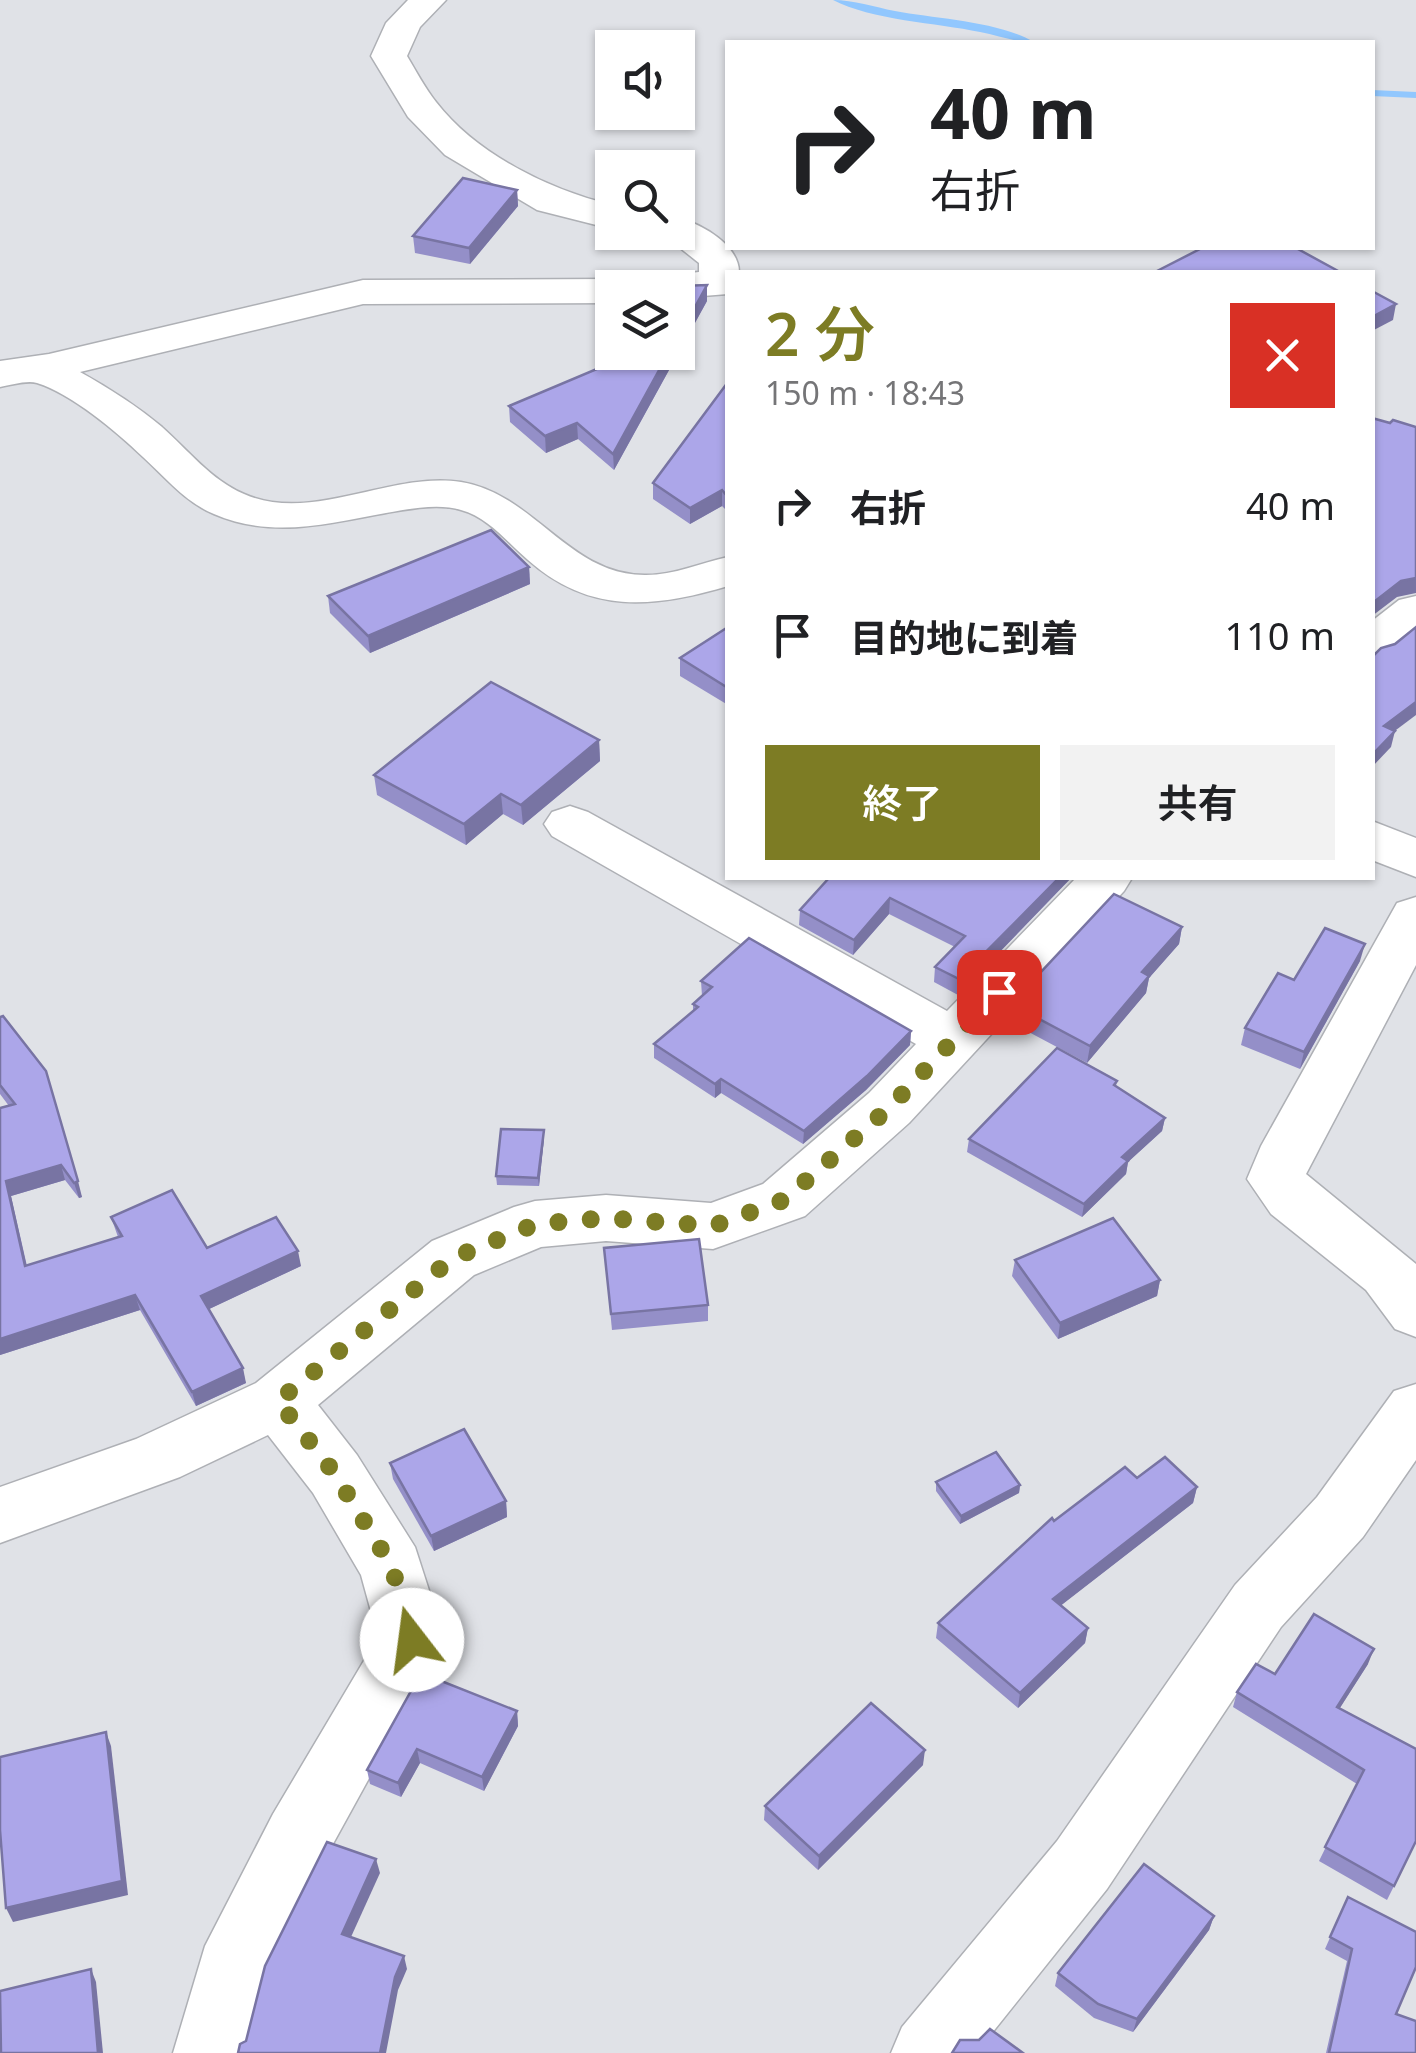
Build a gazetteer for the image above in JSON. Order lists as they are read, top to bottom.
{
  "page": {
    "turn": ["40 m", "右折"],
    "heading": ["2 分", "150 m · 18:43"],
    "list": [
      {
        "name": "右折",
        "value": "40 m"
      },
      {
        "name": "目的地に到着",
        "value": "110 m"
      }
    ],
    "buttons": ["終了", "共有"]
  }
}
